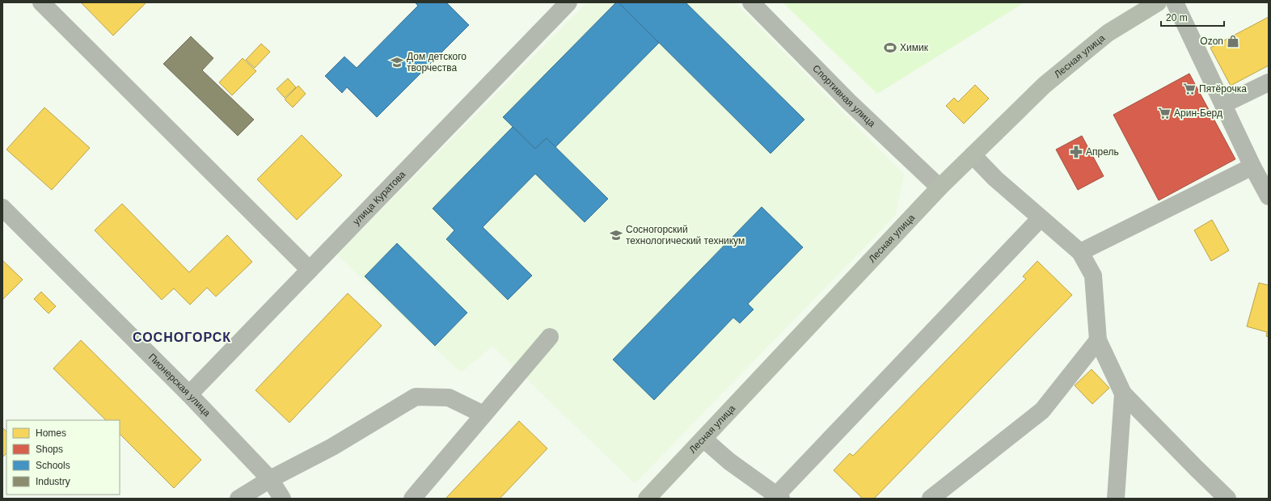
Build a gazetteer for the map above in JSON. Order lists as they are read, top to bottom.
{
  "streets": {
    "main road": ["Лесная улица"],
    "street": ["Спортивная улица", "улица Куратова", "Пионерская улица"]
  },
  "crossings": [
    ["Лесная улица", "Спортивная улица"],
    ["улица Куратова", "Пионерская улица"]
  ],
  "districts": ["СОСНОГОРСК"],
  "places": {
    "shop": ["Ozon"],
    "sports": ["Химик"],
    "school or university": ["Дом детского творчества", "Сосногорский технологический техникум"],
    "supermarket": ["Пятёрочка", "Арин-Берд"],
    "pharmacy": ["Апрель"]
  },
  "legend": [
    "Homes",
    "Shops",
    "Schools",
    "Industry"
  ],
  "scale_bar": "20 m"
}
